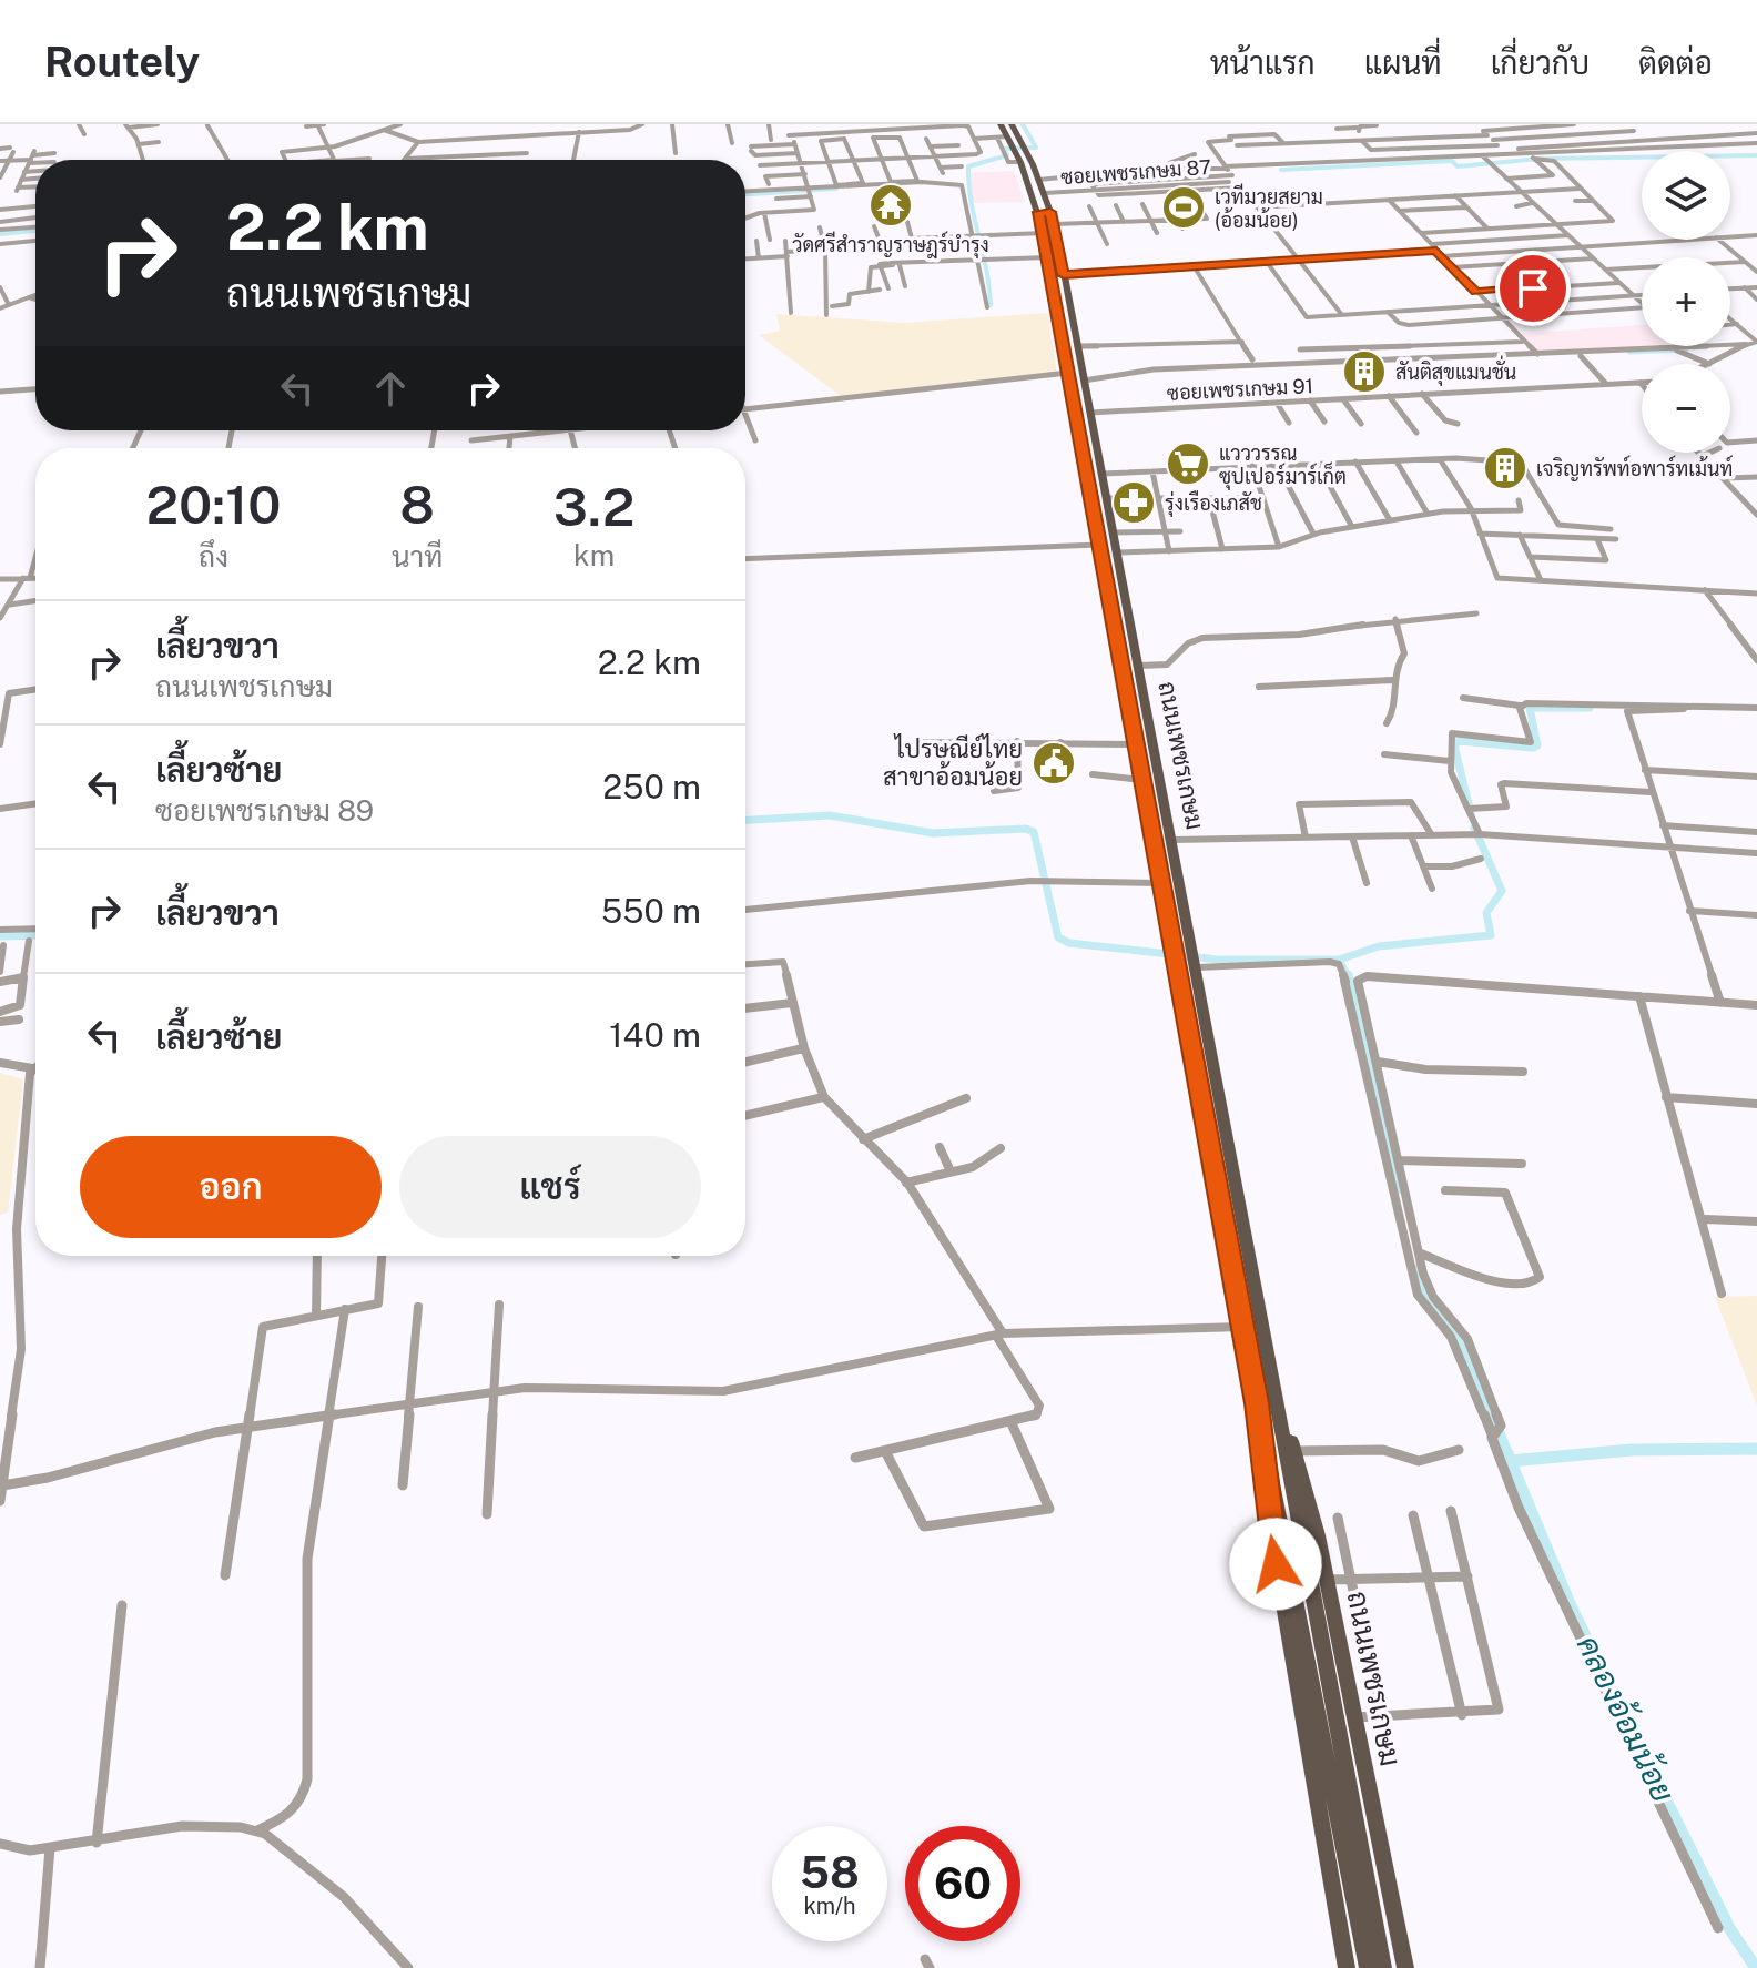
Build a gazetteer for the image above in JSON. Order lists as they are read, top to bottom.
{
  "streets": {
    "main road": ["ถนนเพชรเกษม"],
    "street": ["ซอยเพชรเกษม 87", "ซอยเพชรเกษม 91"]
  },
  "crossings": [
    ["ซอยเพชรเกษม 87", "ถนนเพชรเกษม"],
    ["ซอยเพชรเกษม 91", "ถนนเพชรเกษม"]
  ],
  "water": ["คลองอ้อมน้อย"],
  "places": {
    "temple": ["วัดศรีสําราญราษฎร์บํารุง"],
    "sports": ["เวทีมวยสยาม (อ้อมน้อย)"],
    "building": ["สันติสุขแมนชั่น", "เจริญทรัพท์อพาร์ทเม้นท์"],
    "supermarket": ["แวววรรณ ซุปเปอร์มาร์เก็ต"],
    "pharmacy": ["รุ่งเรืองเภสัช"],
    "public building": ["ไปรษณีย์ไทย สาขาอ้อมน้อย"]
  },
  "page": {
    "header": "Routely",
    "nav": [
      "หน้าแรก",
      "แผนที่",
      "เกี่ยวกับ",
      "ติดต่อ"
    ],
    "map_buttons": ["+", "−"],
    "turn": ["2.2 km", "ถนนเพชรเกษม"],
    "eta": [
      "20:10",
      "ถึง",
      "8",
      "นาที",
      "3.2",
      "km"
    ],
    "list": [
      {
        "name": "เลี้ยวขวา",
        "note": "ถนนเพชรเกษม",
        "value": "2.2 km"
      },
      {
        "name": "เลี้ยวซ้าย",
        "note": "ซอยเพชรเกษม 89",
        "value": "250 m"
      },
      {
        "name": "เลี้ยวขวา",
        "value": "550 m"
      },
      {
        "name": "เลี้ยวซ้าย",
        "value": "140 m"
      }
    ],
    "buttons": ["ออก", "แชร์"],
    "speed": "58 km/h",
    "limit": "60"
  }
}
